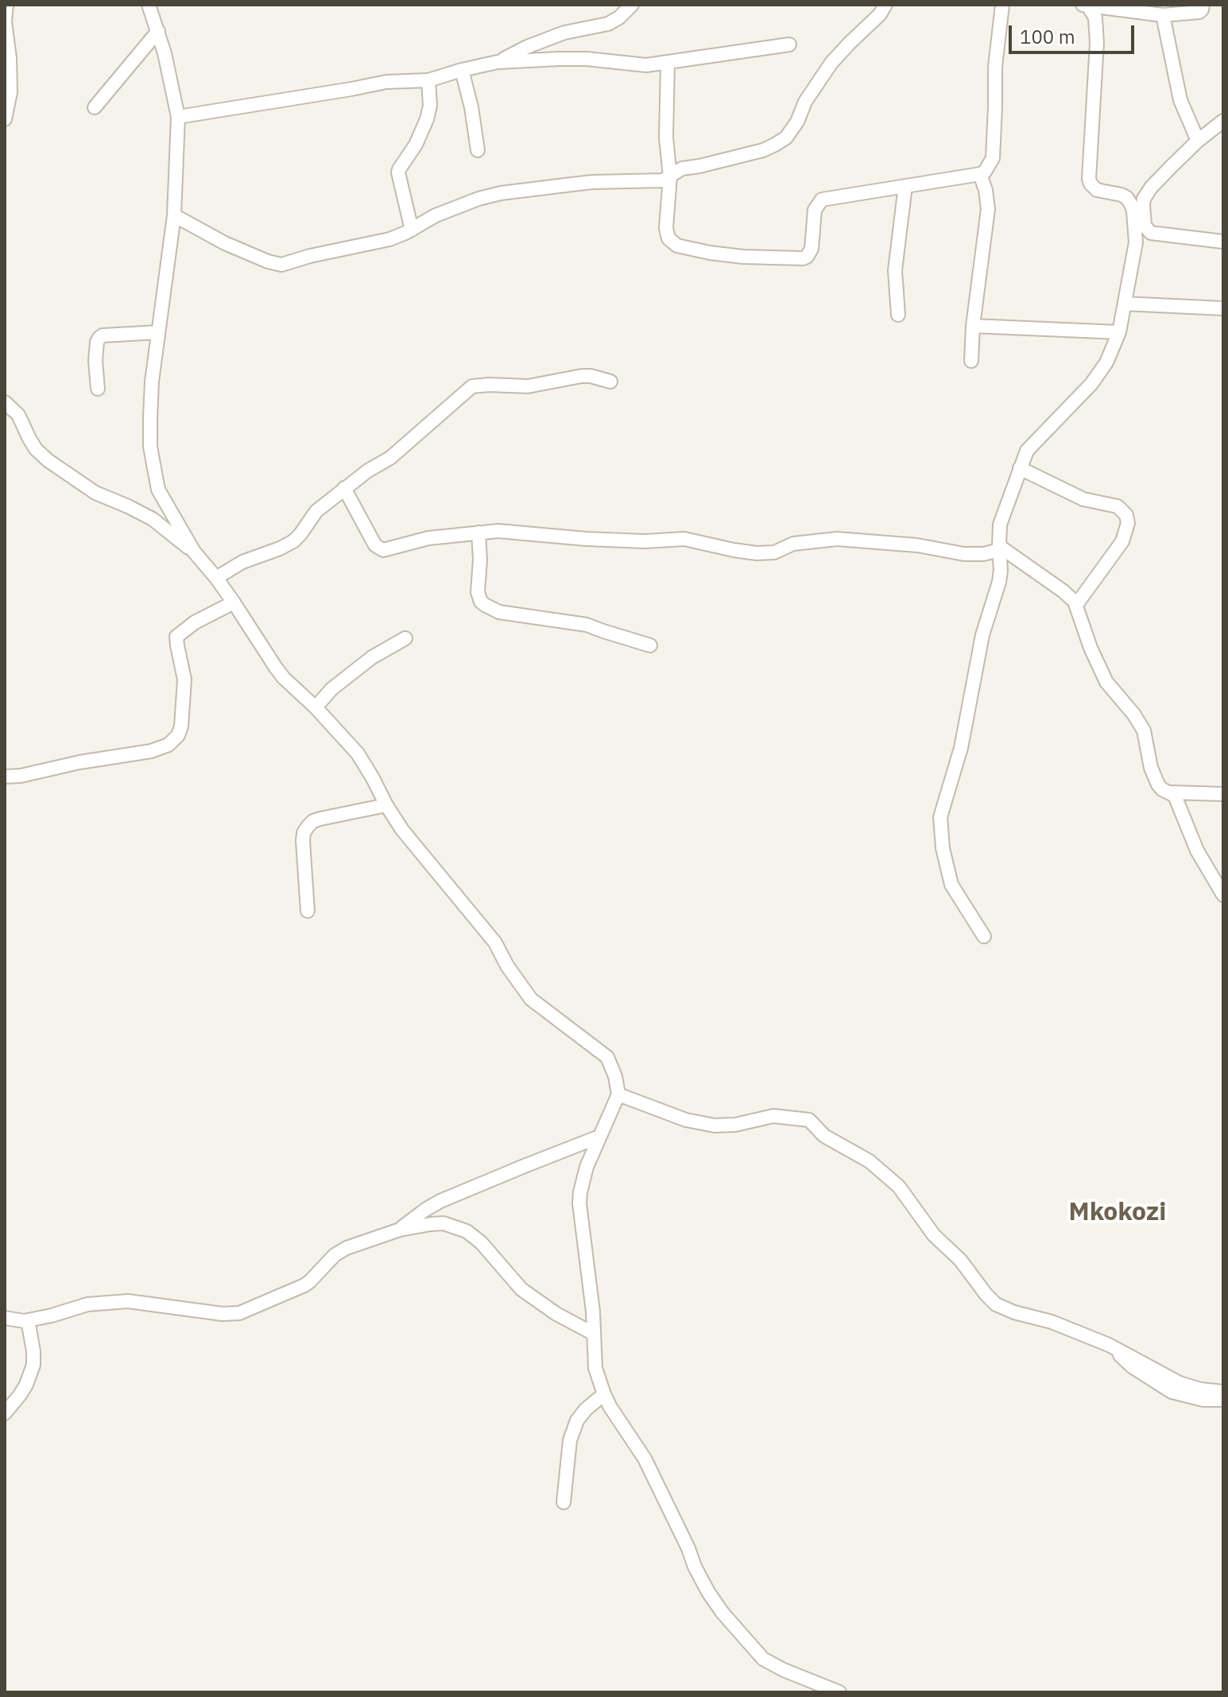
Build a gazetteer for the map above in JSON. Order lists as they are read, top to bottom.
{
  "districts": ["Mkokozi"],
  "scale_bar": "100 m"
}
